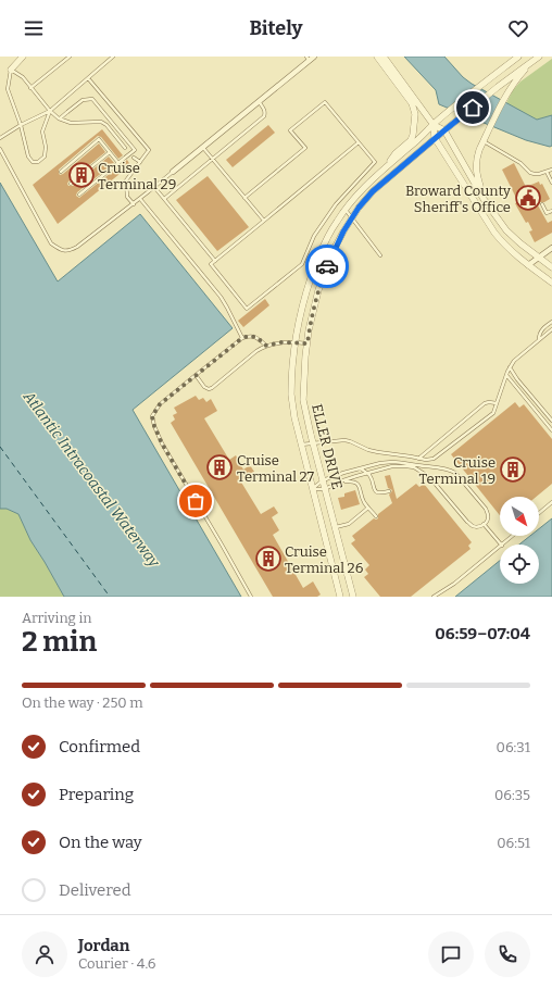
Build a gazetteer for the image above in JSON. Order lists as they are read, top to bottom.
{
  "streets": {
    "street": ["ELLER DRIVE"]
  },
  "water": ["Atlantic Intracoastal Waterway"],
  "places": {
    "building": [
      "Cruise Terminal 29",
      "Cruise Terminal 27",
      "Cruise Terminal 19",
      "Cruise Terminal 26"
    ],
    "public building": ["Broward County Sheriff's Office"]
  },
  "north": "bottom right",
  "page": {
    "header": "Bitely",
    "heading": ["2 min", "Arriving in", "06:59–07:04"],
    "panel": ["Jordan", "Courier · 4.6"],
    "bar": "On the way · 250 m",
    "list": [
      ["Confirmed", "06:31"],
      ["Preparing", "06:35"],
      ["On the way", "06:51"],
      "Delivered"
    ]
  }
}
